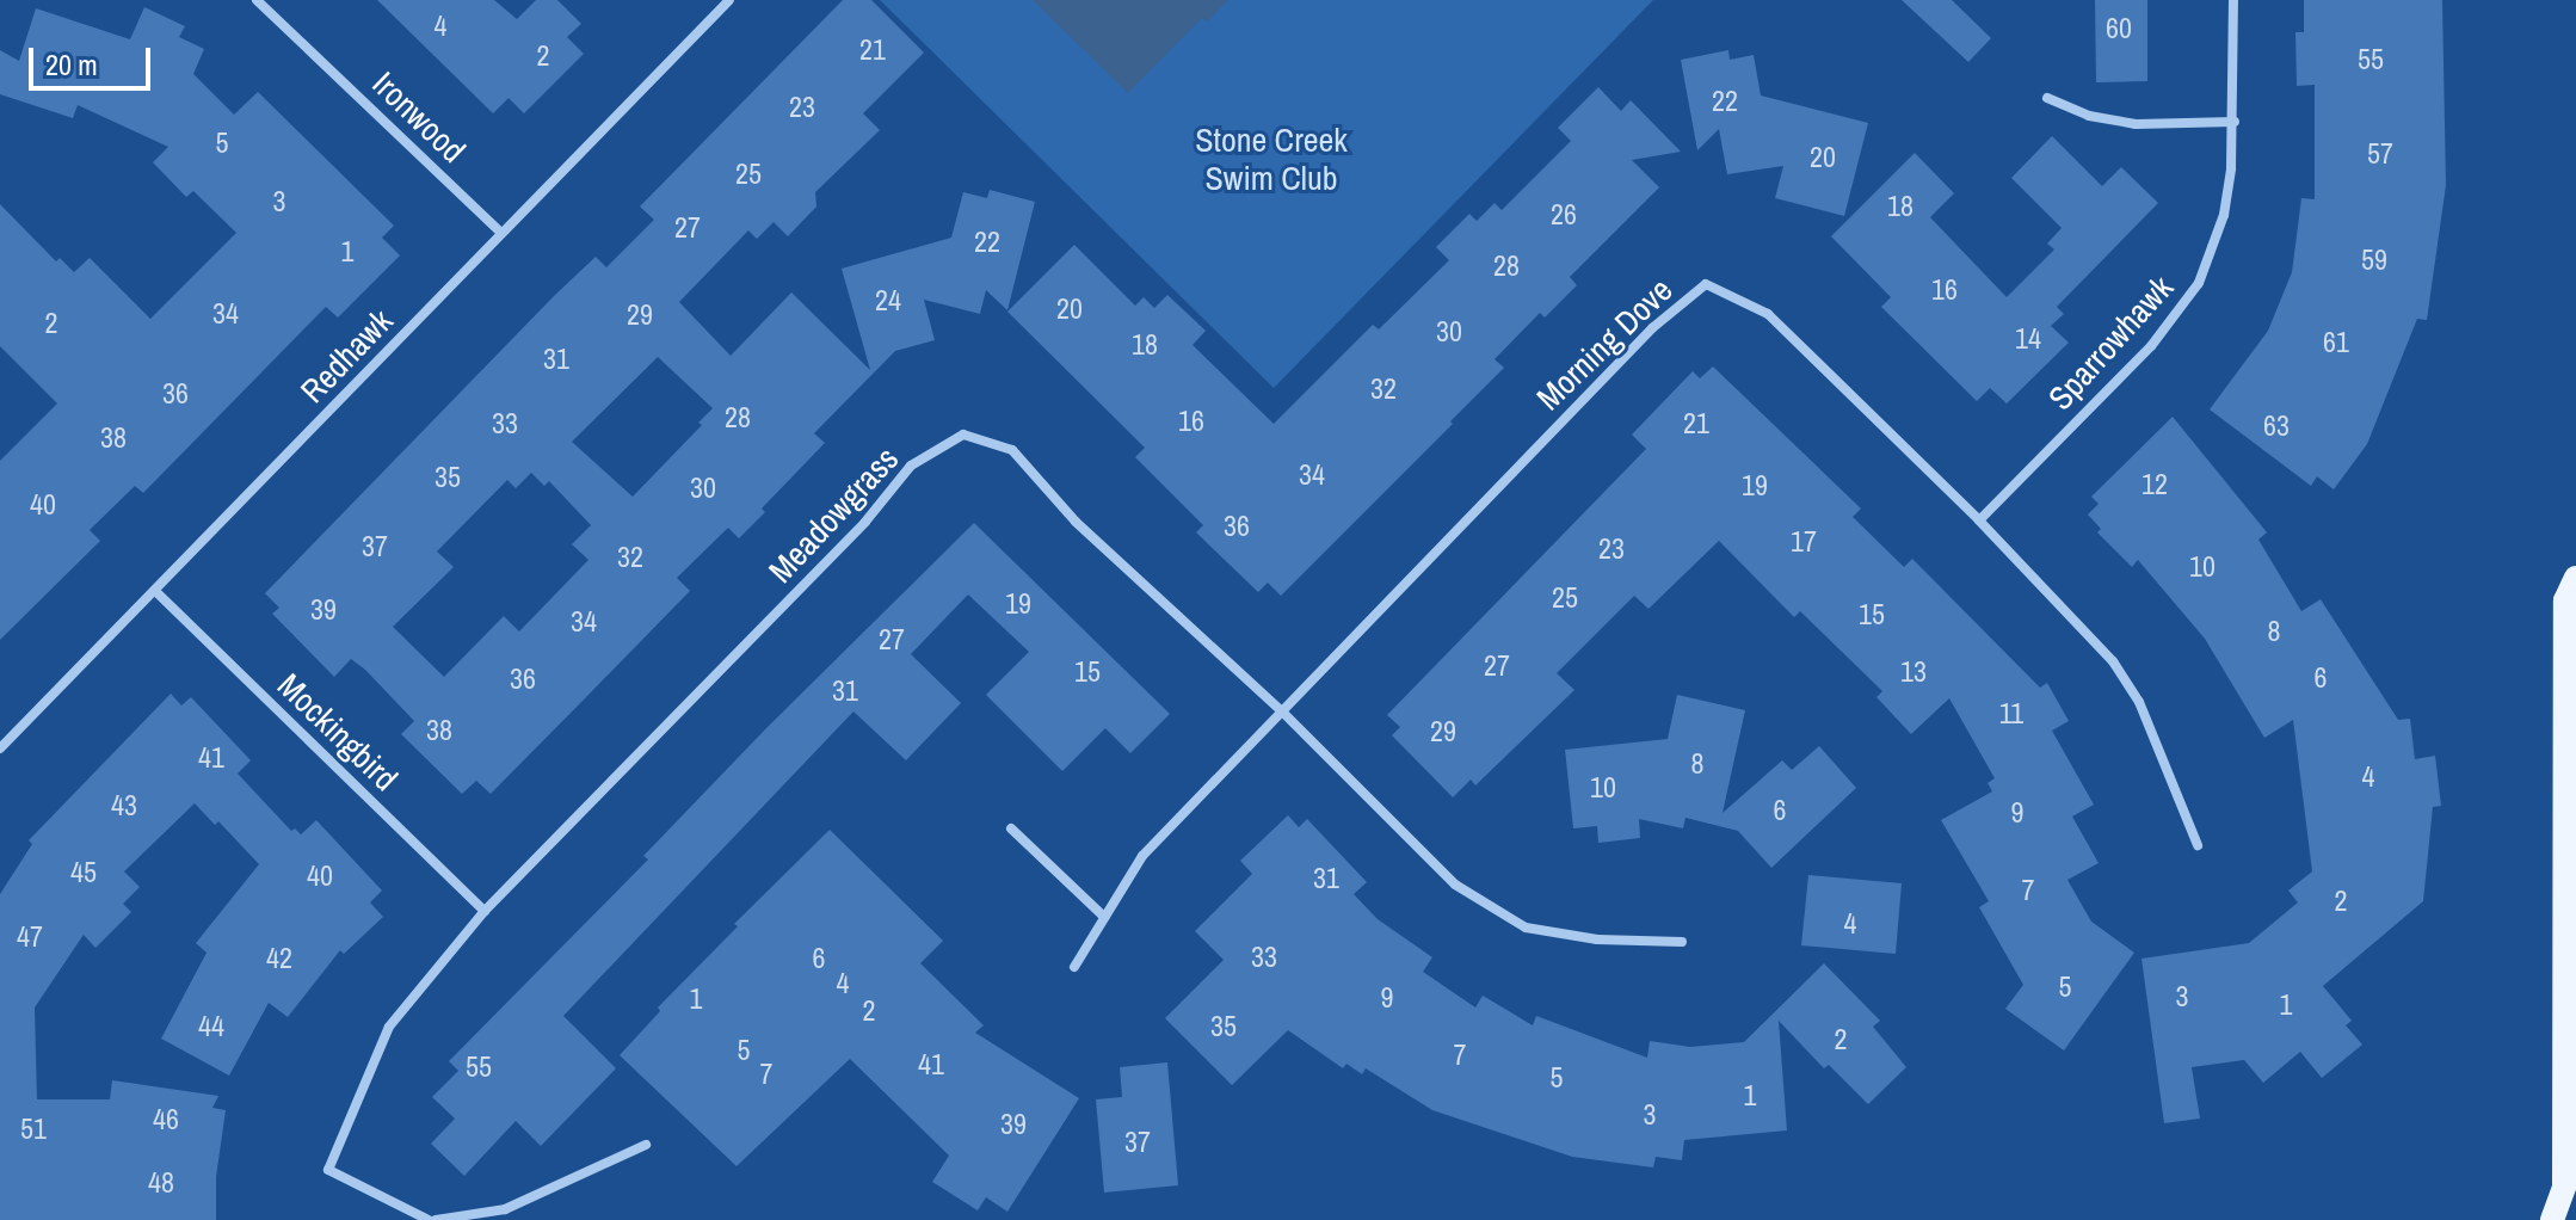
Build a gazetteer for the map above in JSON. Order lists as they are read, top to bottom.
{
  "streets": {
    "street": [
      "Ironwood",
      "Sparrowhawk",
      "Morning Dove",
      "Redhawk",
      "Meadowgrass",
      "Mockingbird"
    ]
  },
  "crossings": [
    ["Ironwood", "Redhawk"],
    ["Sparrowhawk", "Morning Dove"],
    ["Morning Dove", "Meadowgrass"],
    ["Redhawk", "Mockingbird"],
    ["Meadowgrass", "Mockingbird"]
  ],
  "parks": ["Stone Creek Swim Club"],
  "house_numbers": [
    "4",
    "60",
    "21",
    "2",
    "55",
    "22",
    "23",
    "5",
    "57",
    "20",
    "25",
    "3",
    "18",
    "26",
    "27",
    "22",
    "1",
    "59",
    "28",
    "16",
    "24",
    "20",
    "34",
    "29",
    "2",
    "30",
    "14",
    "61",
    "18",
    "31",
    "32",
    "36",
    "28",
    "16",
    "33",
    "21",
    "63",
    "38",
    "34",
    "35",
    "12",
    "19",
    "30",
    "40",
    "36",
    "17",
    "37",
    "23",
    "32",
    "10",
    "25",
    "19",
    "39",
    "15",
    "34",
    "8",
    "27",
    "27",
    "15",
    "13",
    "6",
    "36",
    "31",
    "11",
    "38",
    "29",
    "41",
    "8",
    "4",
    "10",
    "43",
    "6",
    "9",
    "45",
    "40",
    "31",
    "7",
    "2",
    "4",
    "47",
    "33",
    "42",
    "6",
    "4",
    "5",
    "3",
    "9",
    "1",
    "1",
    "2",
    "44",
    "35",
    "2",
    "5",
    "7",
    "41",
    "55",
    "7",
    "5",
    "1",
    "3",
    "46",
    "39",
    "51",
    "37",
    "48"
  ],
  "scale_bar": "20 m"
}
